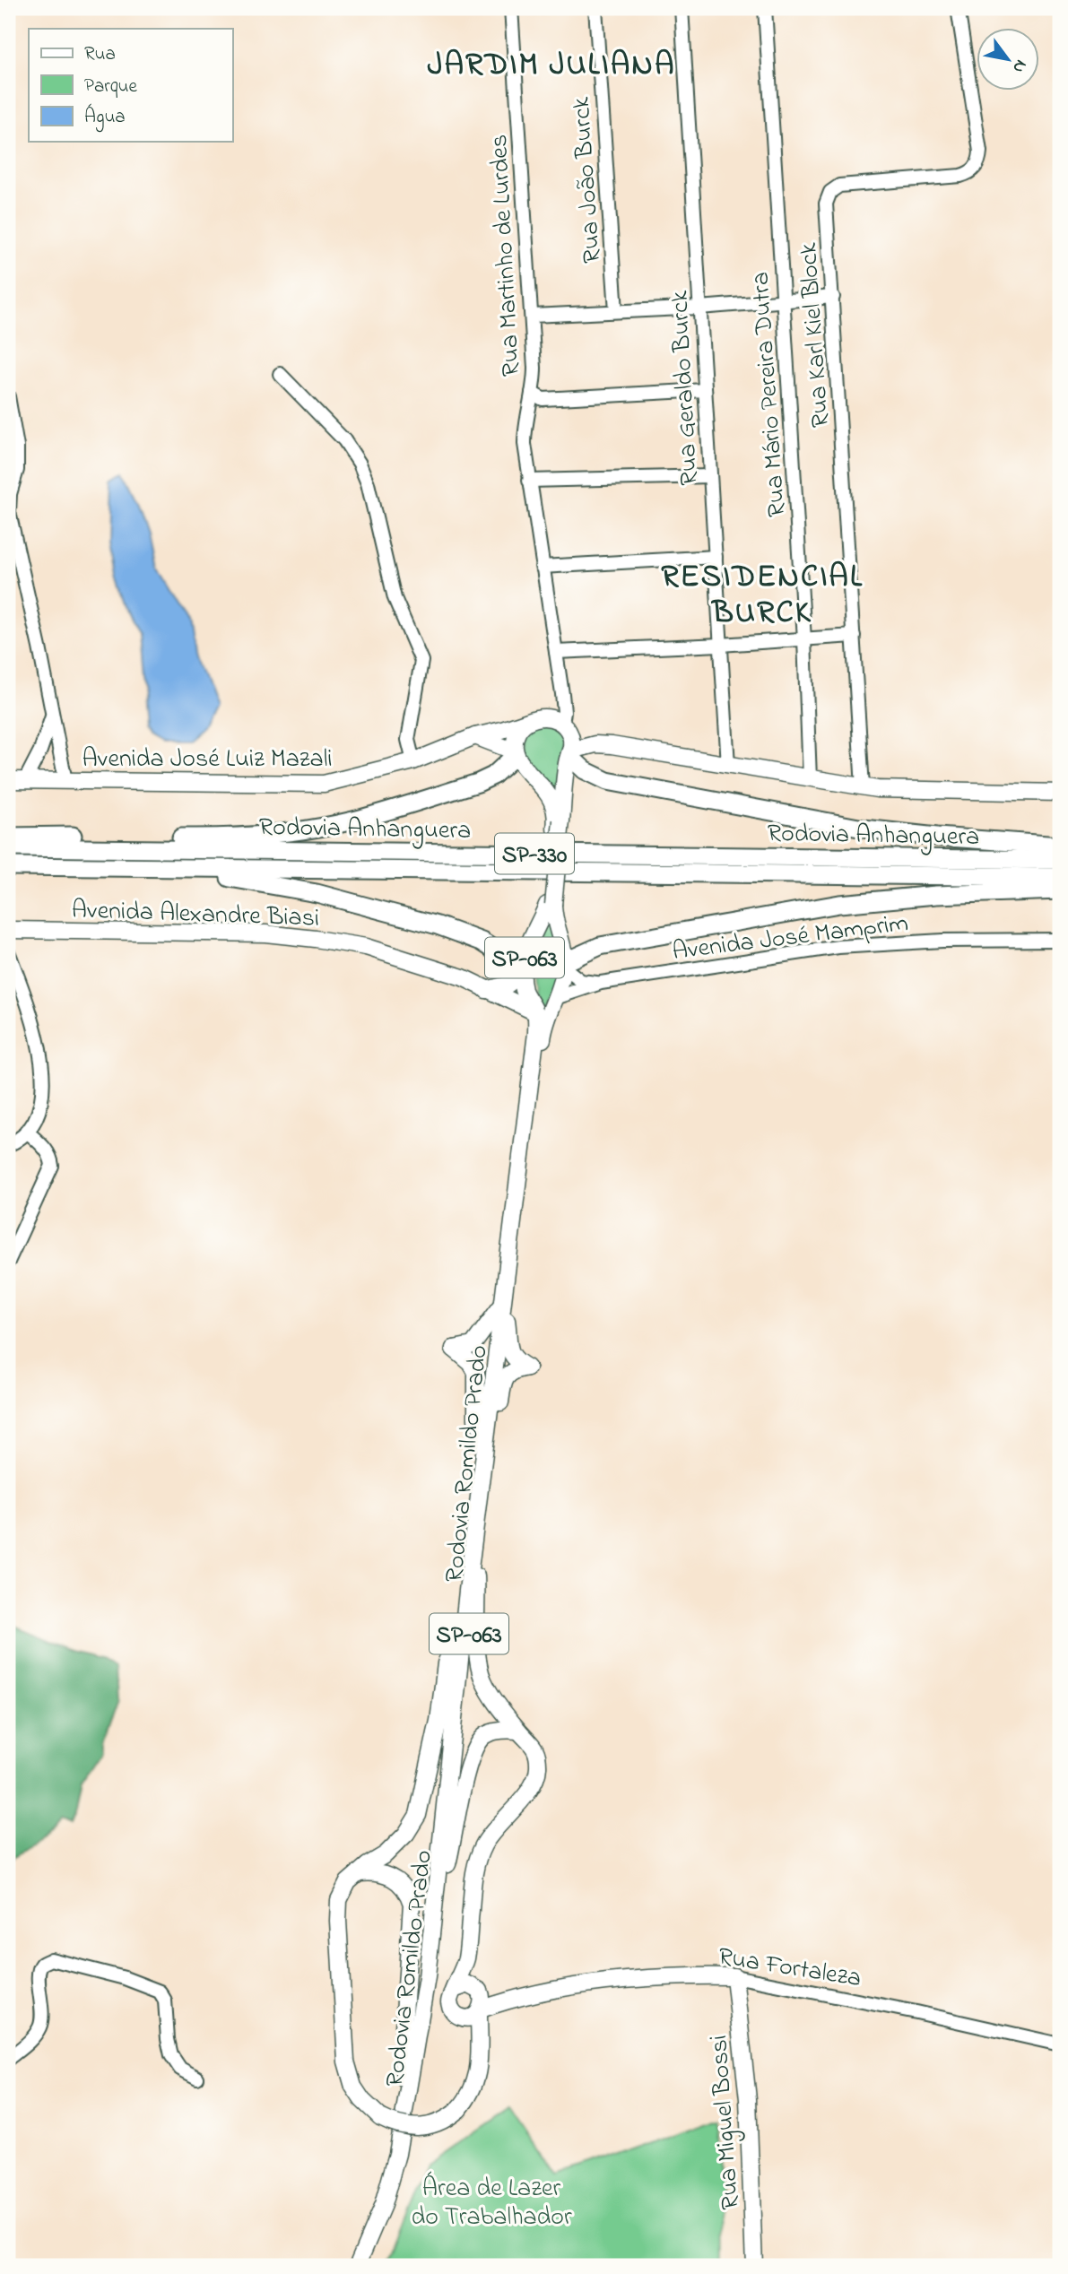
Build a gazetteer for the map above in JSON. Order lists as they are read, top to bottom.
{
  "streets": {
    "highway": ["Rodovia Anhanguera", "SP-330"],
    "main road": [
      "Avenida José Luiz Mazali",
      "Avenida Alexandre Biasi",
      "SP-063",
      "Rodovia Romildo Prado",
      "Rua Fortaleza",
      "Rua Miguel Bossi"
    ],
    "street": [
      "Rua João Burck",
      "Rua Martinho de Lurdes",
      "Rua Karl Kiel Block",
      "Rua Geraldo Burck",
      "Rua Mário Pereira Dutra",
      "Avenida José Mamprim"
    ]
  },
  "crossings": [
    ["Rua Martinho de Lurdes", "Avenida José Luiz Mazali"],
    ["Avenida Alexandre Biasi", "SP-063"],
    ["Avenida Alexandre Biasi", "Rodovia Romildo Prado"],
    ["Avenida José Mamprim", "SP-063"],
    ["Avenida José Mamprim", "Rodovia Romildo Prado"],
    ["SP-063", "Rodovia Romildo Prado"],
    ["Rua Fortaleza", "Rua Miguel Bossi"]
  ],
  "districts": ["JARDIM JULIANA", "RESIDENCIAL BURCK"],
  "parks": ["Área de Lazer do Trabalhador"],
  "legend": ["Rua", "Parque", "Água"],
  "north": "bottom right"
}
